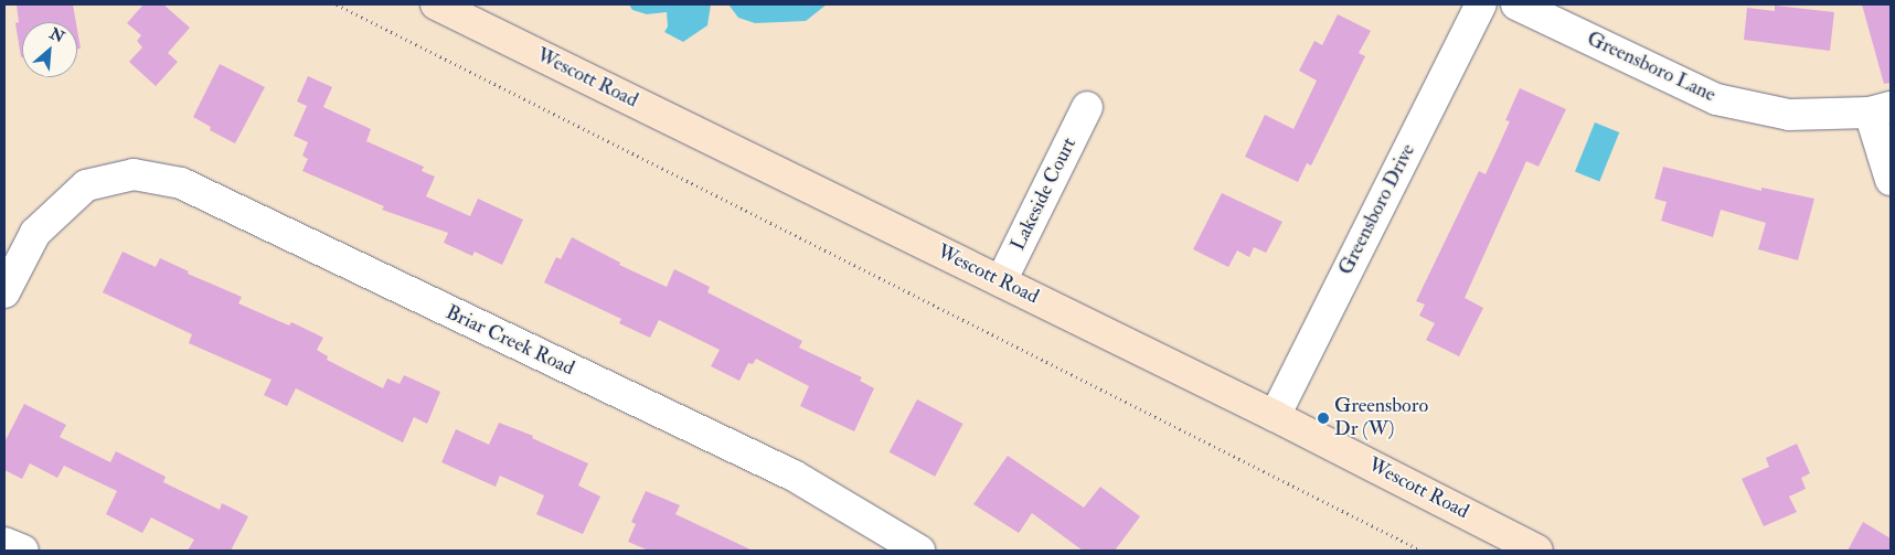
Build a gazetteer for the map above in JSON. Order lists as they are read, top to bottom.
{
  "streets": {
    "street": [
      "Greensboro Lane",
      "Wescott Road",
      "Lakeside Court",
      "Greensboro Drive",
      "Briar Creek Road"
    ]
  },
  "crossings": [
    ["Wescott Road", "Lakeside Court"],
    ["Wescott Road", "Greensboro Drive"]
  ],
  "places": ["Greensboro Dr (W)"],
  "north": "top right"
}
